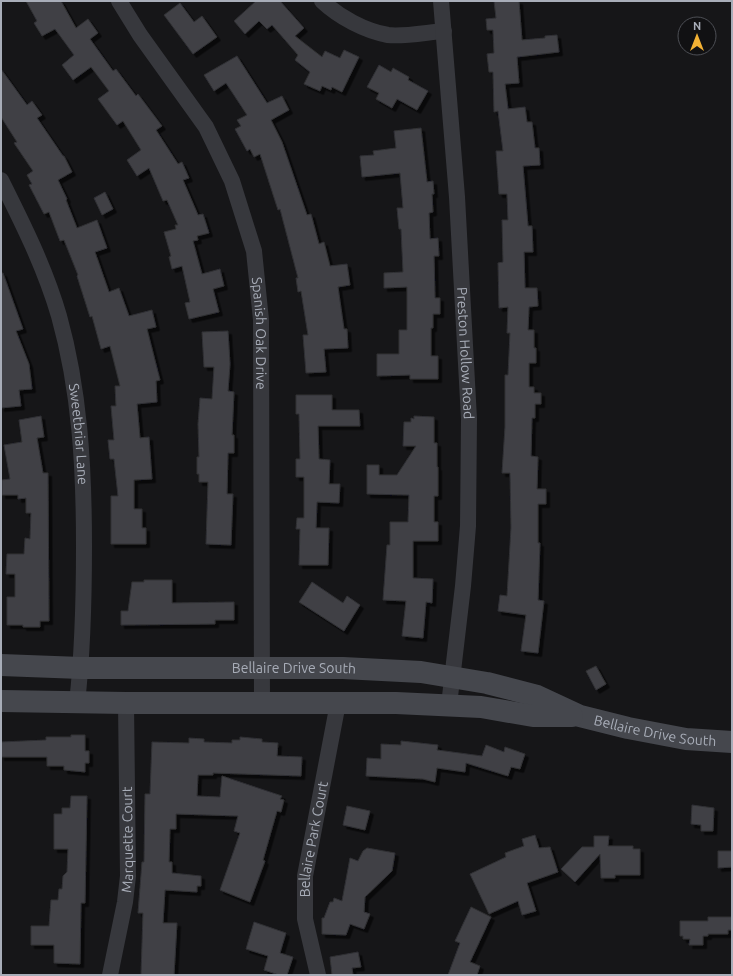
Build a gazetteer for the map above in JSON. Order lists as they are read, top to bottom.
{
  "streets": {
    "main road": ["Bellaire Drive South"],
    "street": [
      "Spanish Oak Drive",
      "Preston Hollow Road",
      "Sweetbriar Lane",
      "Bellaire Park Court",
      "Marquette Court"
    ]
  },
  "crossings": [
    ["Spanish Oak Drive", "Bellaire Drive South"],
    ["Preston Hollow Road", "Bellaire Drive South"],
    ["Sweetbriar Lane", "Bellaire Drive South"],
    ["Bellaire Drive South", "Bellaire Park Court"],
    ["Bellaire Drive South", "Marquette Court"]
  ],
  "north": "top"
}
